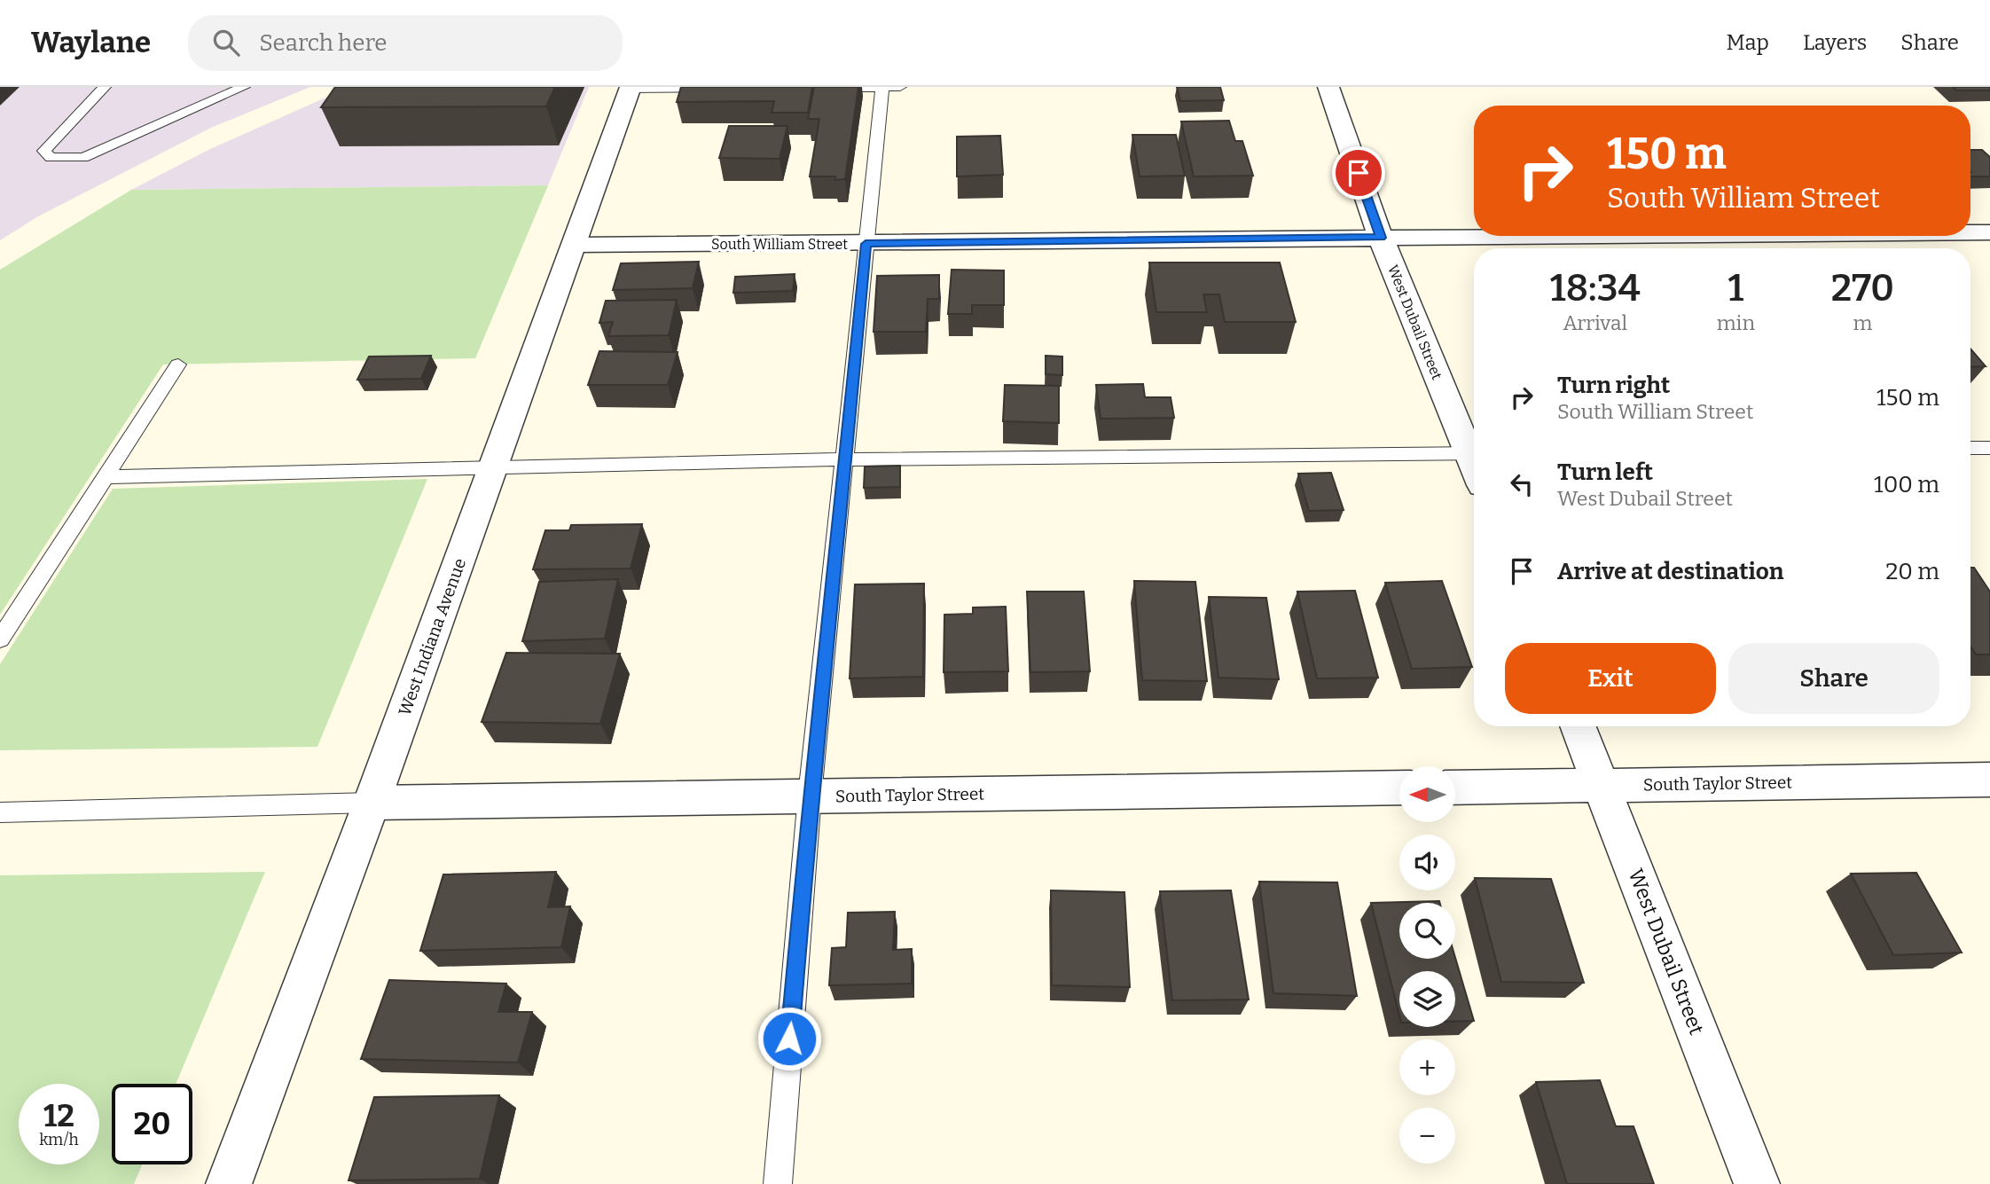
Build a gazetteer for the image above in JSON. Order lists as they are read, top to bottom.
{
  "streets": {
    "street": [
      "South William Street",
      "West Dubail Street",
      "West Indiana Avenue",
      "South Taylor Street"
    ]
  },
  "crossings": [
    ["South William Street", "West Dubail Street"],
    ["South William Street", "West Indiana Avenue"],
    ["West Dubail Street", "South Taylor Street"],
    ["West Indiana Avenue", "South Taylor Street"]
  ],
  "north": "left",
  "page": {
    "header": "Waylane",
    "search": "Search here",
    "nav": ["Map", "Layers", "Share"],
    "turn": ["150 m", "South William Street"],
    "eta": [
      "18:34",
      "Arrival",
      "1",
      "min",
      "270",
      "m"
    ],
    "list": [
      {
        "name": "Turn right",
        "note": "South William Street",
        "value": "150 m"
      },
      {
        "name": "Turn left",
        "note": "West Dubail Street",
        "value": "100 m"
      },
      {
        "name": "Arrive at destination",
        "value": "20 m"
      }
    ],
    "buttons": ["Exit", "Share"],
    "map_buttons": ["+", "−"],
    "speed": "12 km/h",
    "limit": "20"
  }
}
